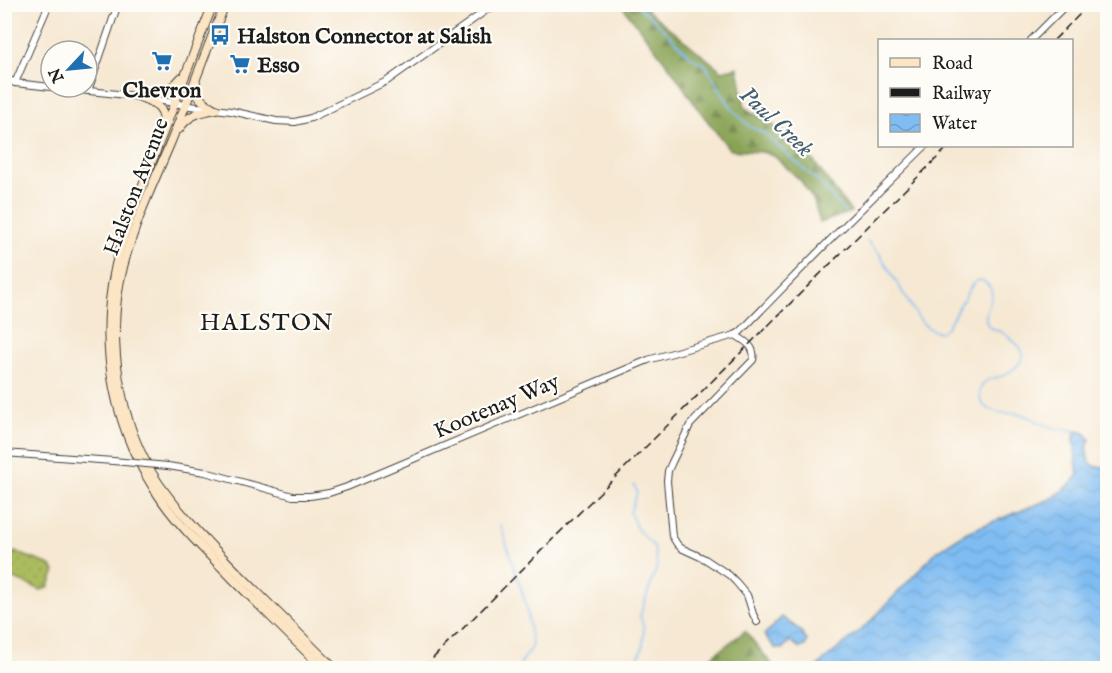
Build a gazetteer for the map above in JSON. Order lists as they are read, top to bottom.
{
  "streets": {
    "main road": ["Halston Avenue"],
    "street": ["Kootenay Way"]
  },
  "districts": ["HALSTON"],
  "water": ["Paul Creek"],
  "places": {
    "bus stop": ["Halston Connector at Salish"],
    "supermarket": ["Chevron", "Esso"]
  },
  "legend": ["Road", "Railway", "Water"],
  "north": "bottom left"
}
